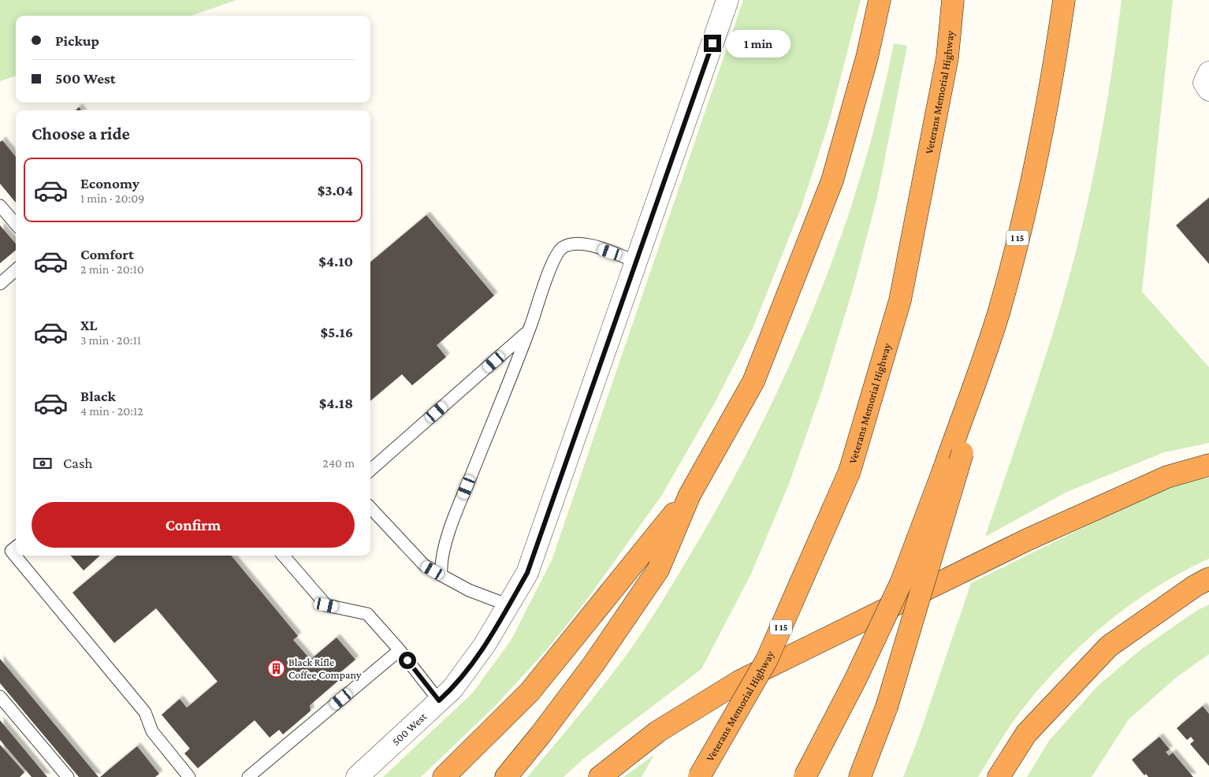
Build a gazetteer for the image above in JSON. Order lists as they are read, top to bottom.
{
  "streets": {
    "highway": ["Veterans Memorial Highway", "I 15"],
    "street": ["500 West"]
  },
  "places": {
    "building": ["Black Rifle Coffee Company"]
  },
  "page": {
    "banner": ["Pickup", "500 West"],
    "bubble": "1 min",
    "heading": "Choose a ride",
    "list": [
      {
        "name": "Economy",
        "note": "1 min · 20:09",
        "value": "$3.04"
      },
      {
        "name": "Comfort",
        "note": "2 min · 20:10",
        "value": "$4.10"
      },
      {
        "name": "XL",
        "note": "3 min · 20:11",
        "value": "$5.16"
      },
      {
        "name": "Black",
        "note": "4 min · 20:12",
        "value": "$4.18"
      }
    ],
    "pay": ["Cash", "240 m"],
    "buttons": "Confirm"
  }
}
